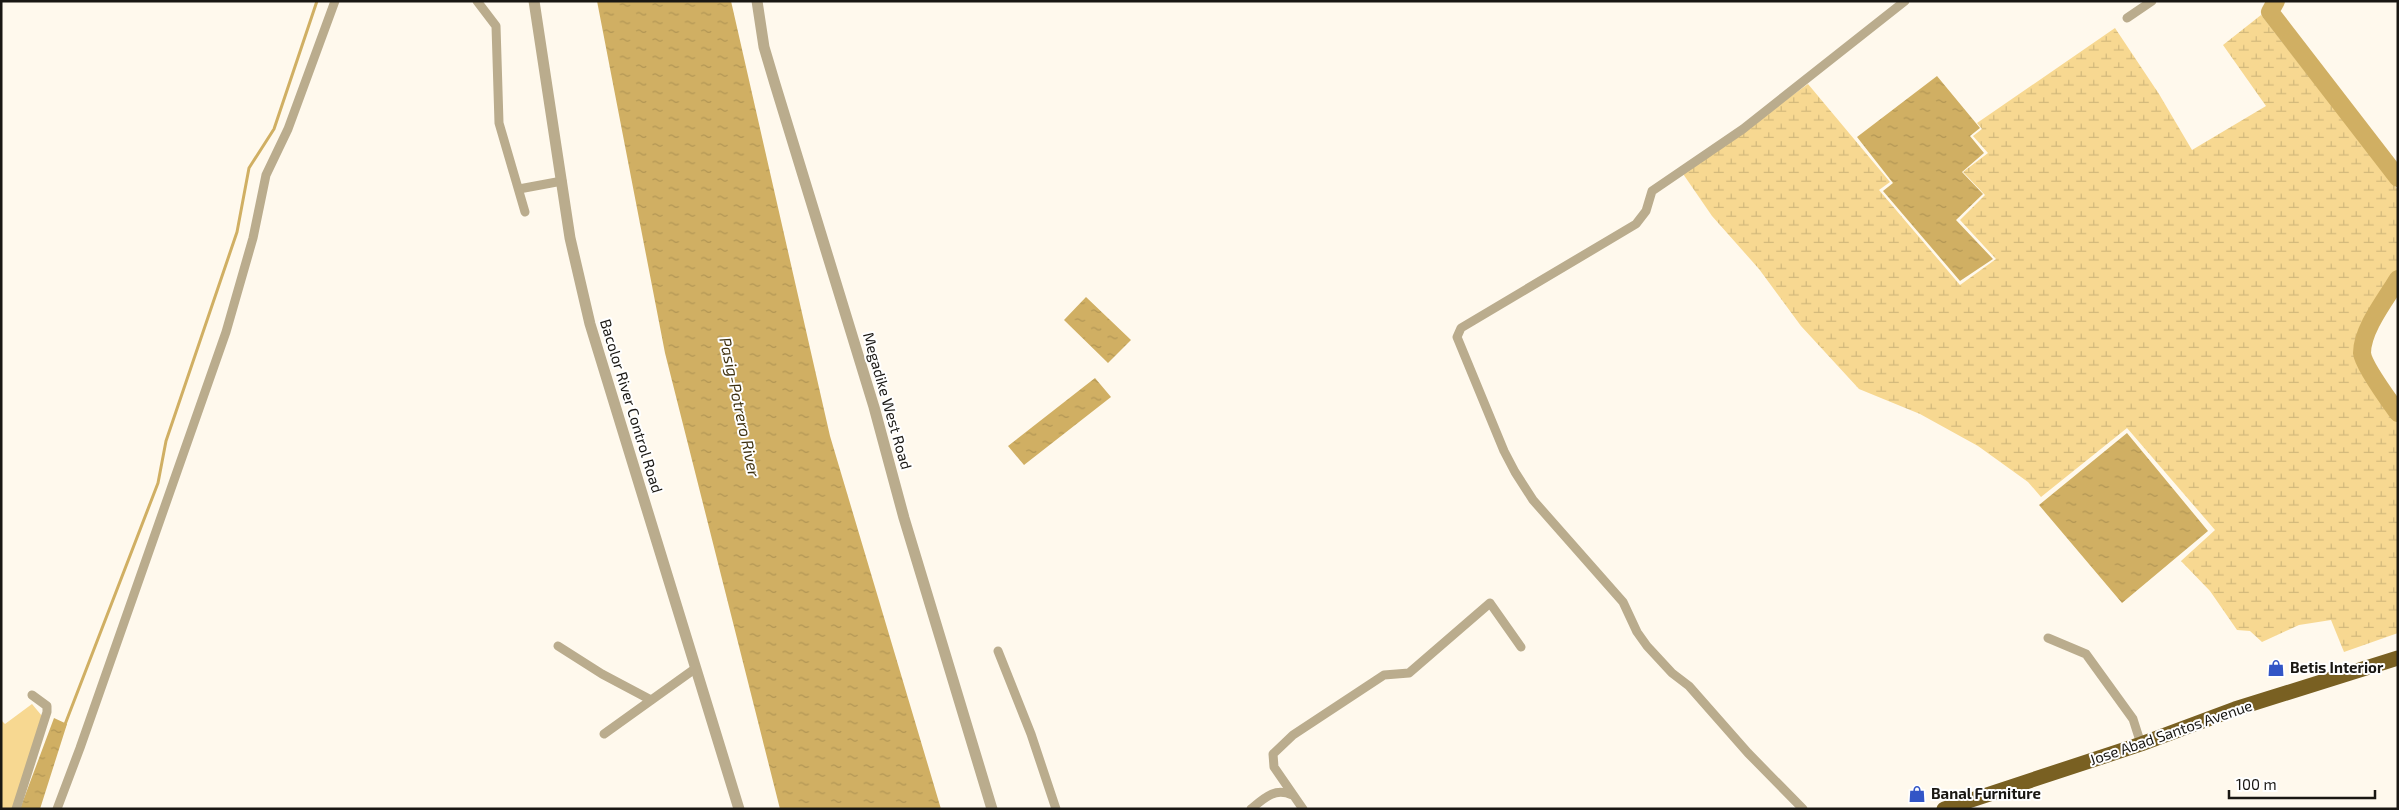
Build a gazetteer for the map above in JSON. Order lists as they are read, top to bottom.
{
  "streets": {
    "highway": ["Jose Abad Santos Avenue"],
    "street": ["Megadike West Road", "Bacolor River Control Road"]
  },
  "water": ["Pasig-Potrero River"],
  "places": {
    "shop": ["Betis Interior", "Banal Furniture"]
  },
  "scale_bar": "100 m"
}
